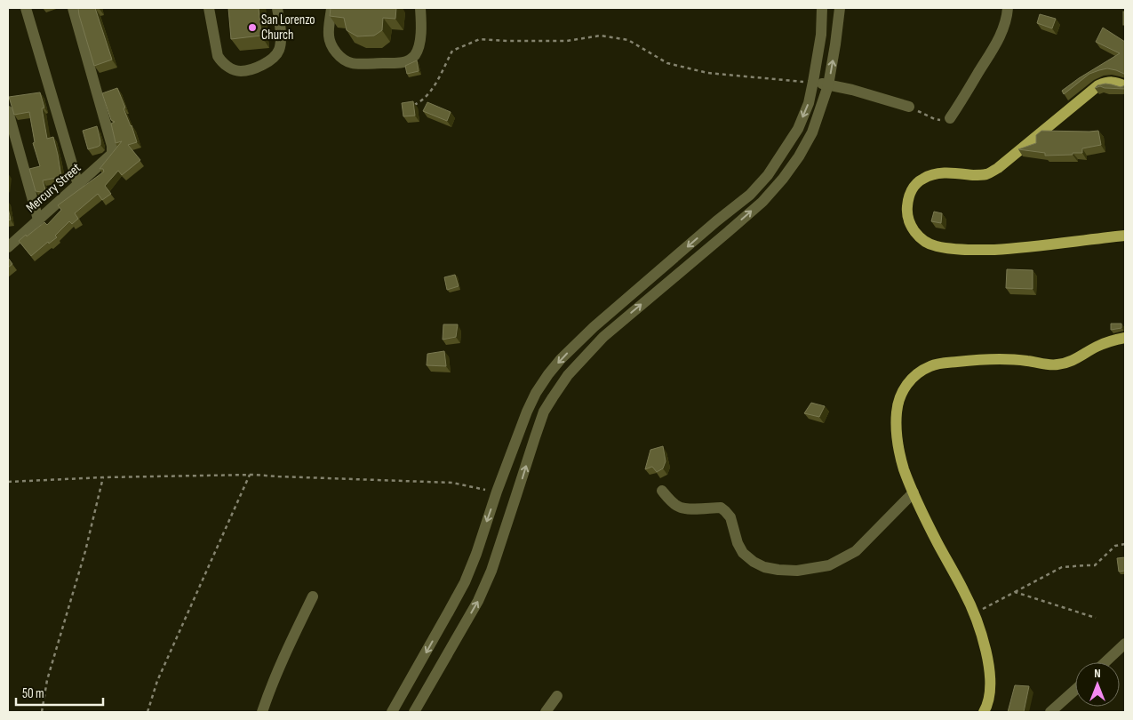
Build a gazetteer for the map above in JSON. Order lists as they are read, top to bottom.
{
  "streets": {
    "street": ["Mercury Street"]
  },
  "places": ["San Lorenzo Church"],
  "scale_bar": "50 m",
  "north": "top"
}
